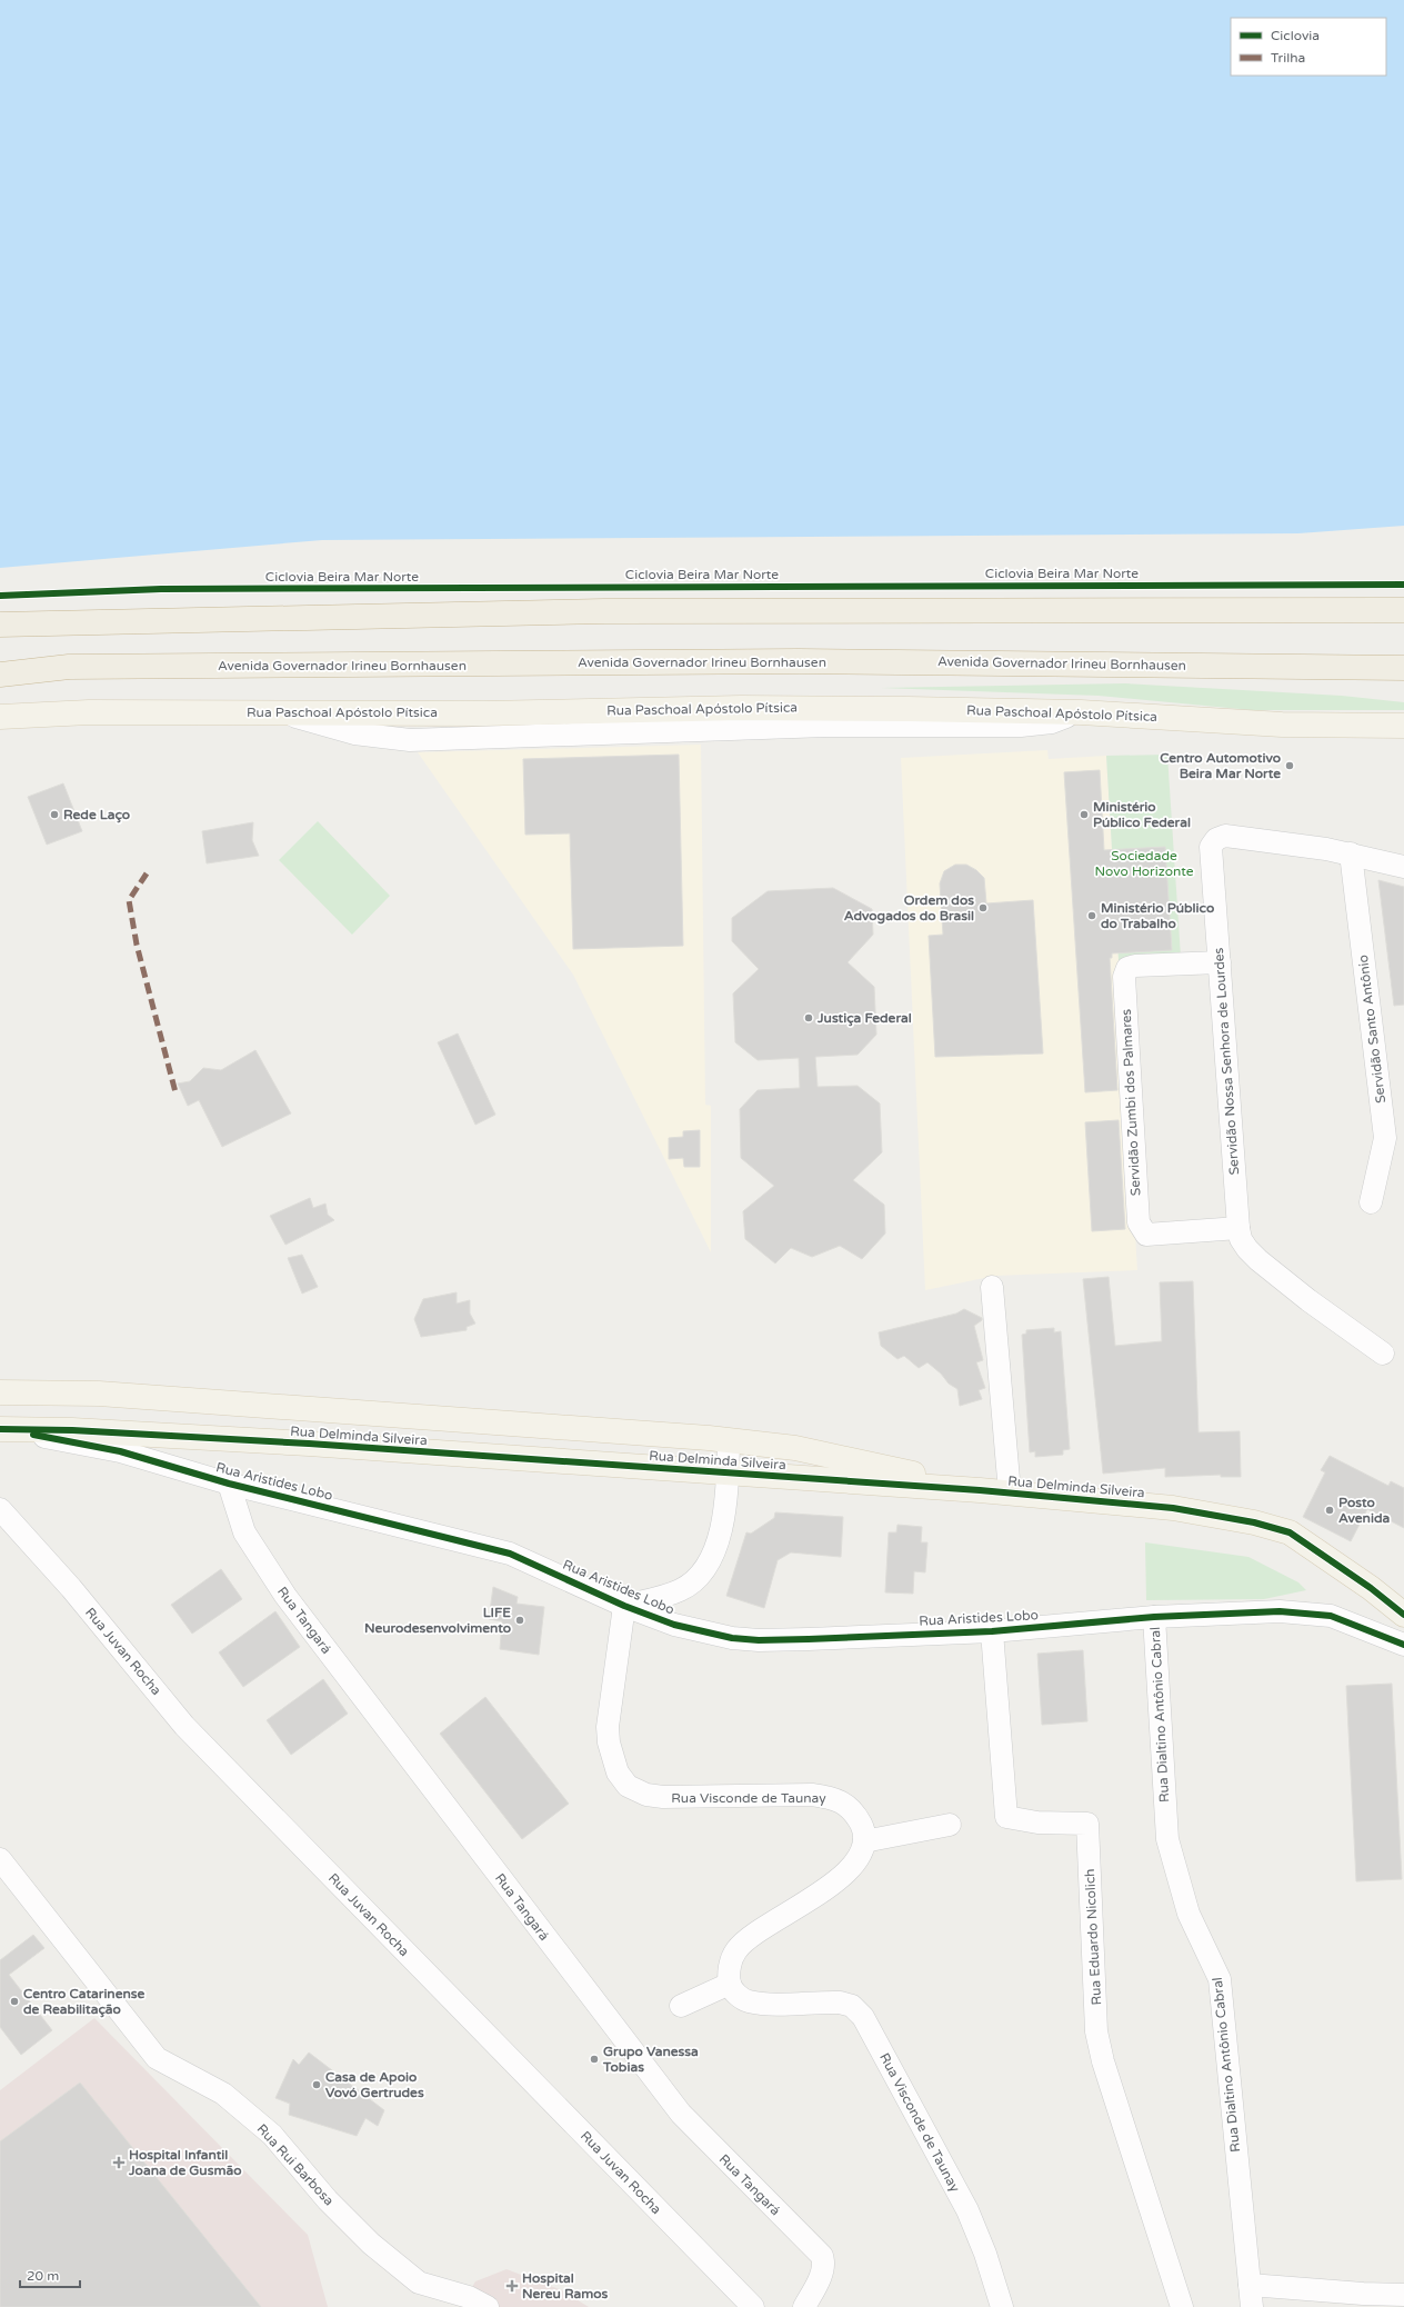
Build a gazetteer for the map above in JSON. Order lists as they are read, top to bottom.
{
  "streets": {
    "highway": ["Avenida Governador Irineu Bornhausen"],
    "main road": ["Rua Paschoal Apóstolo Pítsica", "Rua Delminda Silveira"],
    "street": [
      "Servidão Santo Antônio",
      "Servidão Nossa Senhora de Lourdes",
      "Servidão Zumbi dos Palmares",
      "Rua Aristides Lobo",
      "Rua Tangará",
      "Rua Juvan Rocha",
      "Rua Dialtino Antônio Cabral",
      "Rua Visconde de Taunay",
      "Rua Eduardo Nicolich",
      "Rua Rui Barbosa"
    ],
    "cycle path": ["Ciclovia Beira Mar Norte"]
  },
  "crossings": [
    ["Servidão Santo Antônio", "Servidão Nossa Senhora de Lourdes"],
    ["Servidão Nossa Senhora de Lourdes", "Servidão Zumbi dos Palmares"],
    ["Rua Delminda Silveira", "Rua Aristides Lobo"],
    ["Rua Aristides Lobo", "Rua Tangará"],
    ["Rua Aristides Lobo", "Rua Dialtino Antônio Cabral"],
    ["Rua Aristides Lobo", "Rua Visconde de Taunay"],
    ["Rua Aristides Lobo", "Rua Eduardo Nicolich"]
  ],
  "parks": ["Sociedade Novo Horizonte"],
  "places": {
    "other": [
      "Centro Automotivo Beira Mar Norte",
      "Rede Laço",
      "Ministério Público Federal",
      "Ordem dos Advogados do Brasil",
      "Ministério Público do Trabalho",
      "Justiça Federal",
      "Posto Avenida",
      "LIFE Neurodesenvolvimento",
      "Centro Catarinense de Reabilitação",
      "Grupo Vanessa Tobias",
      "Casa de Apoio Vovó Gertrudes"
    ],
    "health": ["Hospital Infantil Joana de Gusmão", "Hospital Nereu Ramos"]
  },
  "legend": ["Ciclovia", "Trilha"],
  "scale_bar": "20 m"
}
